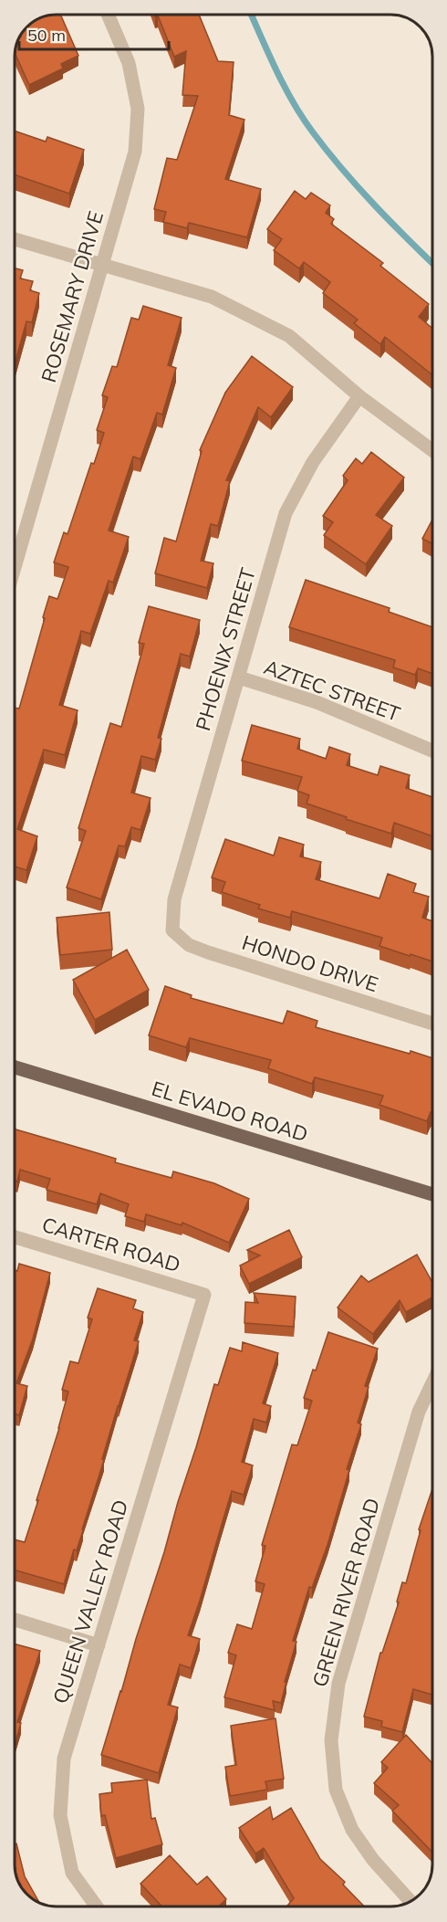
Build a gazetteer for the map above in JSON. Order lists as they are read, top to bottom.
{
  "streets": {
    "main road": ["EL EVADO ROAD"],
    "street": [
      "ROSEMARY DRIVE",
      "PHOENIX STREET",
      "AZTEC STREET",
      "HONDO DRIVE",
      "CARTER ROAD",
      "GREEN RIVER ROAD",
      "QUEEN VALLEY ROAD"
    ]
  },
  "crossings": [
    ["PHOENIX STREET", "AZTEC STREET"],
    ["PHOENIX STREET", "HONDO DRIVE"],
    ["CARTER ROAD", "QUEEN VALLEY ROAD"]
  ],
  "scale_bar": "50 m"
}
